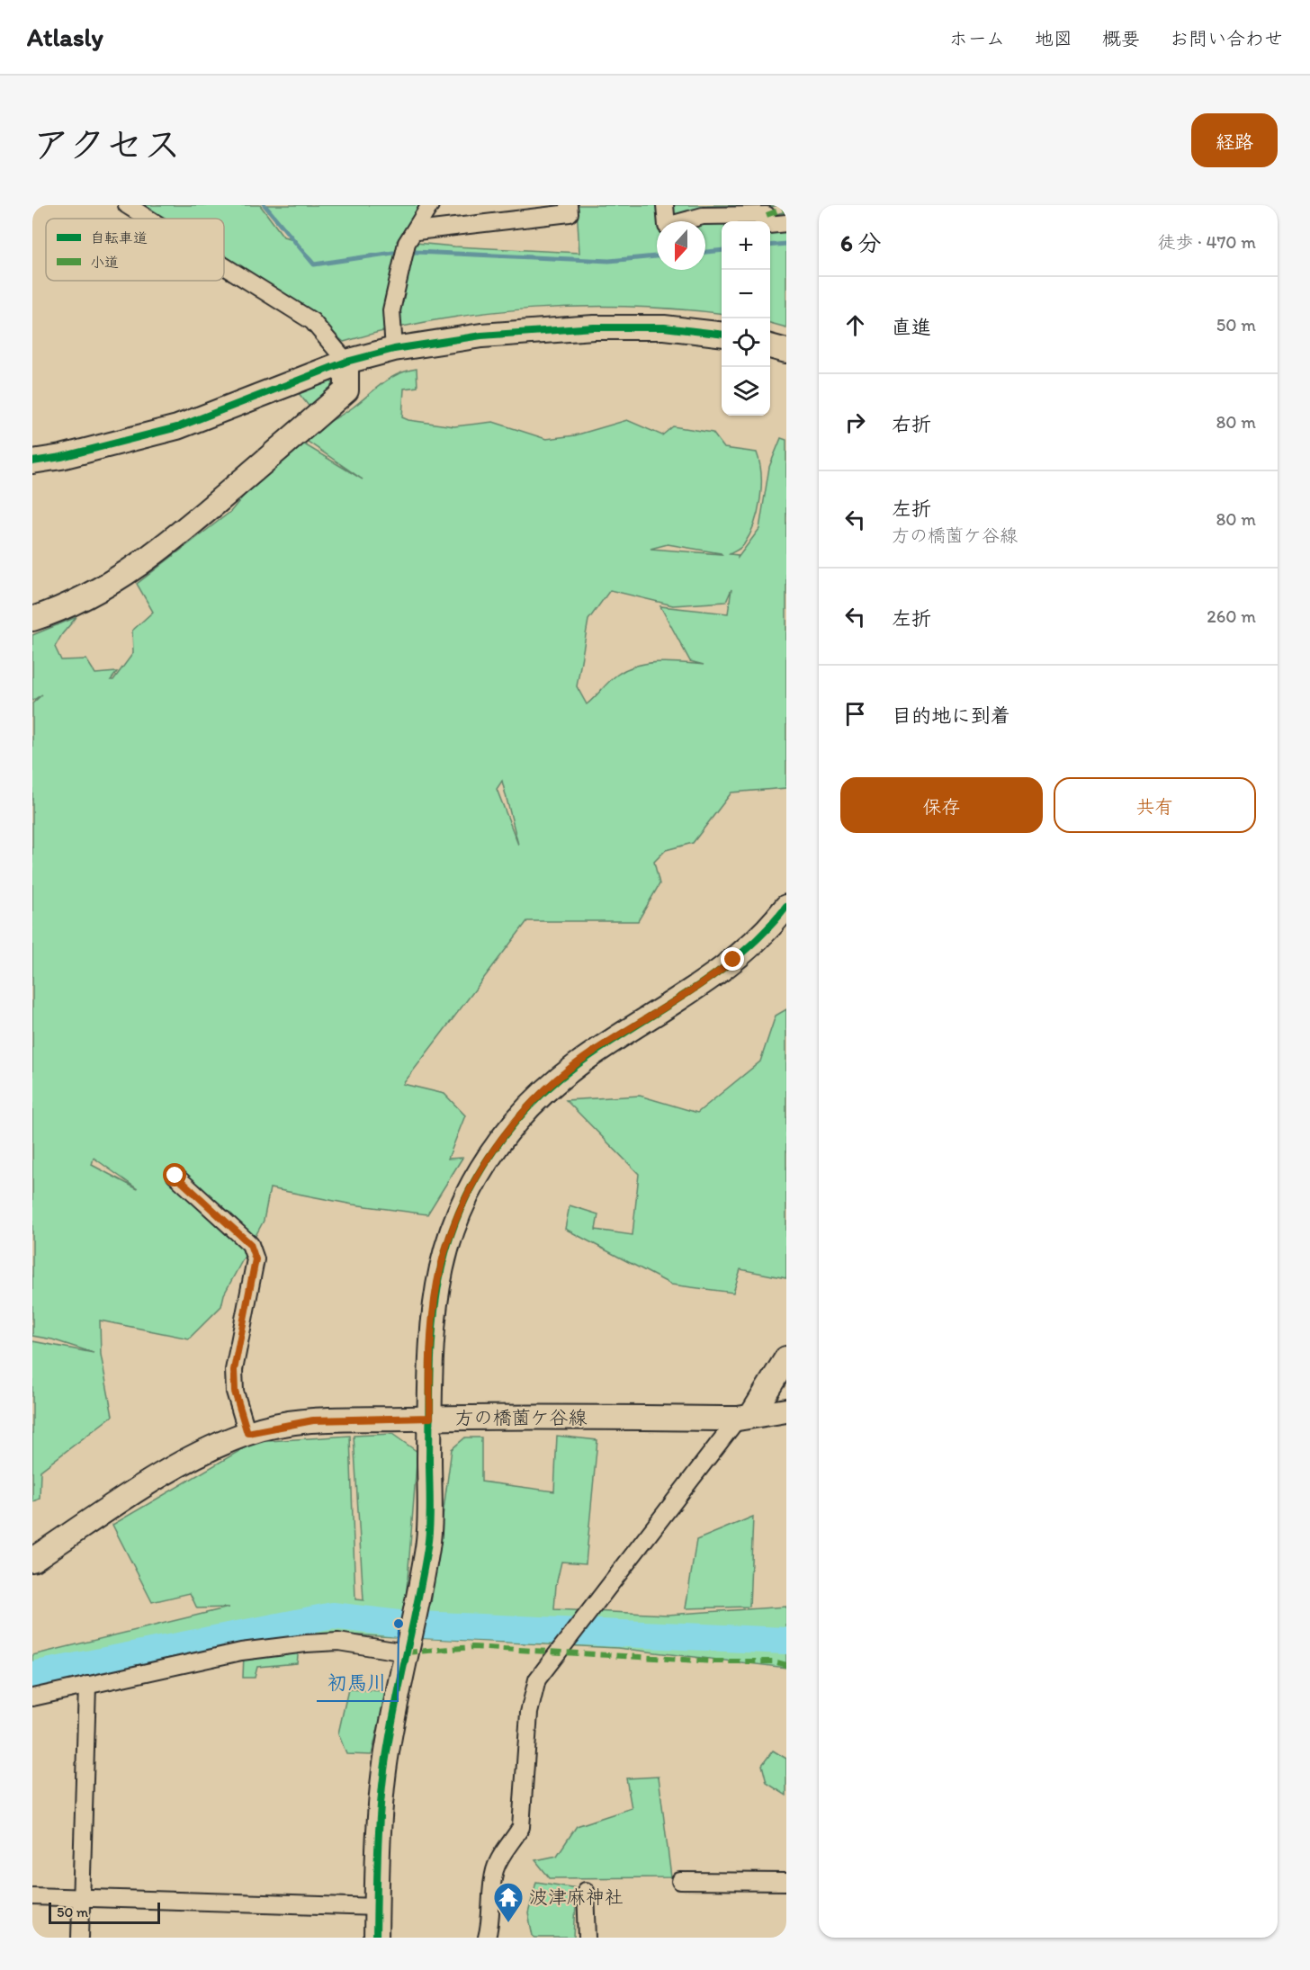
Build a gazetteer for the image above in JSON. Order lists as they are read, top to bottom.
{
  "streets": {
    "street": ["方の橋薗ケ谷線"]
  },
  "places": {
    "other": ["初馬川"],
    "temple": ["波津麻神社"]
  },
  "legend": ["自転車道", "小道"],
  "scale_bar": "50 m",
  "north": "bottom",
  "page": {
    "header": "Atlasly",
    "nav": [
      "ホーム",
      "地図",
      "概要",
      "お問い合わせ"
    ],
    "title": "アクセス",
    "buttons": [
      "経路",
      ["保存", "共有"]
    ],
    "heading": ["6 分", "徒歩 · 470 m"],
    "map_buttons": ["+", "−"],
    "list": [
      ["直進", "50 m"],
      ["右折", "80 m"],
      ["左折", "方の橋薗ケ谷線", "80 m"],
      ["左折", "260 m"],
      "目的地に到着"
    ],
    "scale": "50 m"
  }
}
